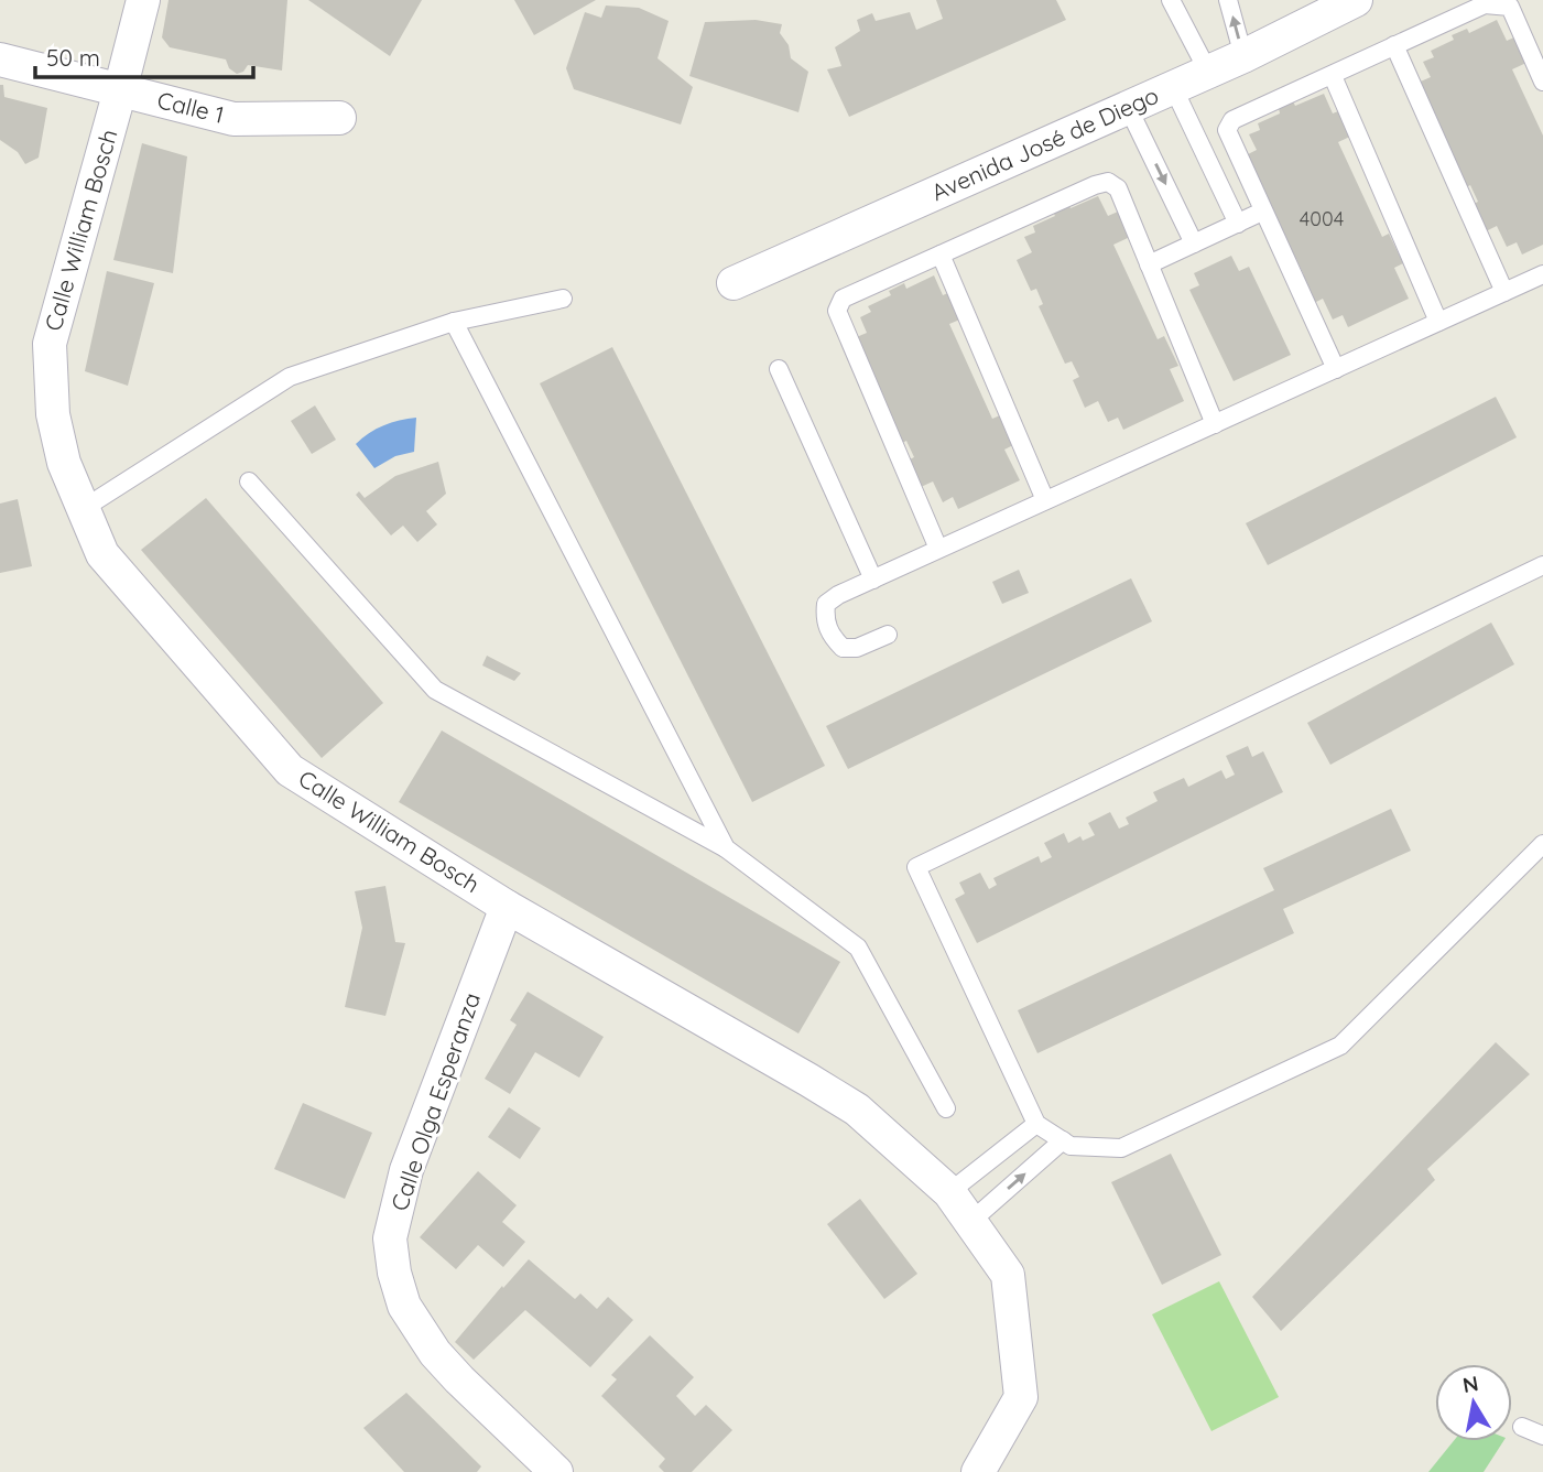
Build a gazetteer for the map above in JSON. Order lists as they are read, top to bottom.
{
  "streets": {
    "street": [
      "Calle 1",
      "Avenida José de Diego",
      "Calle William Bosch",
      "Calle Olga Esperanza"
    ]
  },
  "crossings": [
    ["Calle 1", "Calle William Bosch"],
    ["Calle William Bosch", "Calle Olga Esperanza"]
  ],
  "house_numbers": ["4004"],
  "scale_bar": "50 m",
  "north": "top"
}
